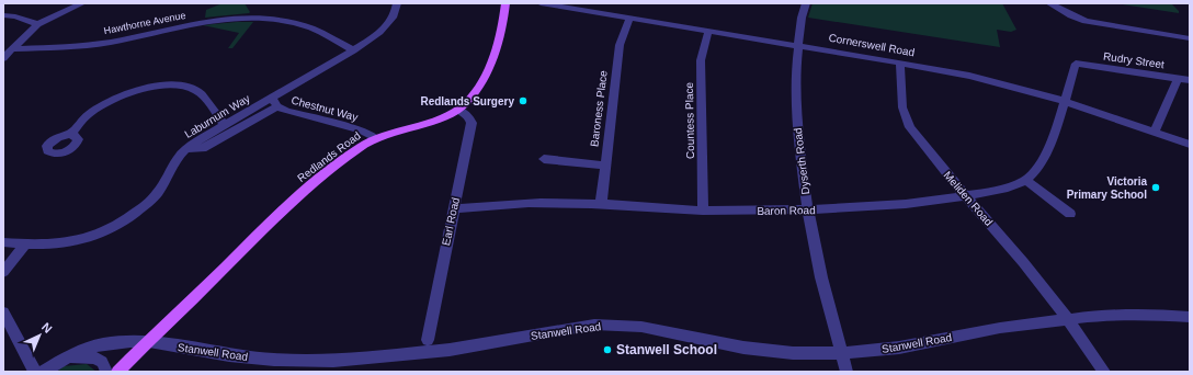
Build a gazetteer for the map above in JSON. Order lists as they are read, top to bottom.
{
  "streets": {
    "main road": ["Redlands Road"],
    "street": [
      "Hawthorne Avenue",
      "Cornerswell Road",
      "Rudry Street",
      "Chestnut Way",
      "Baroness Place",
      "Laburnum Way",
      "Countess Place",
      "Dyserth Road",
      "Meliden Road",
      "Baron Road",
      "Earl Road",
      "Stanwell Road"
    ]
  },
  "crossings": [
    ["Hawthorne Avenue", "Laburnum Way"],
    ["Cornerswell Road", "Baroness Place"],
    ["Cornerswell Road", "Countess Place"],
    ["Cornerswell Road", "Dyserth Road"],
    ["Cornerswell Road", "Meliden Road"],
    ["Cornerswell Road", "Baron Road"],
    ["Rudry Street", "Baron Road"],
    ["Chestnut Way", "Laburnum Way"],
    ["Chestnut Way", "Redlands Road"],
    ["Baroness Place", "Baron Road"],
    ["Countess Place", "Baron Road"],
    ["Redlands Road", "Earl Road"],
    ["Redlands Road", "Stanwell Road"],
    ["Dyserth Road", "Baron Road"],
    ["Dyserth Road", "Stanwell Road"],
    ["Meliden Road", "Baron Road"],
    ["Meliden Road", "Stanwell Road"],
    ["Baron Road", "Earl Road"]
  ],
  "places": ["Redlands Surgery", "Victoria Primary School", "Stanwell School"],
  "north": "top right"
}
